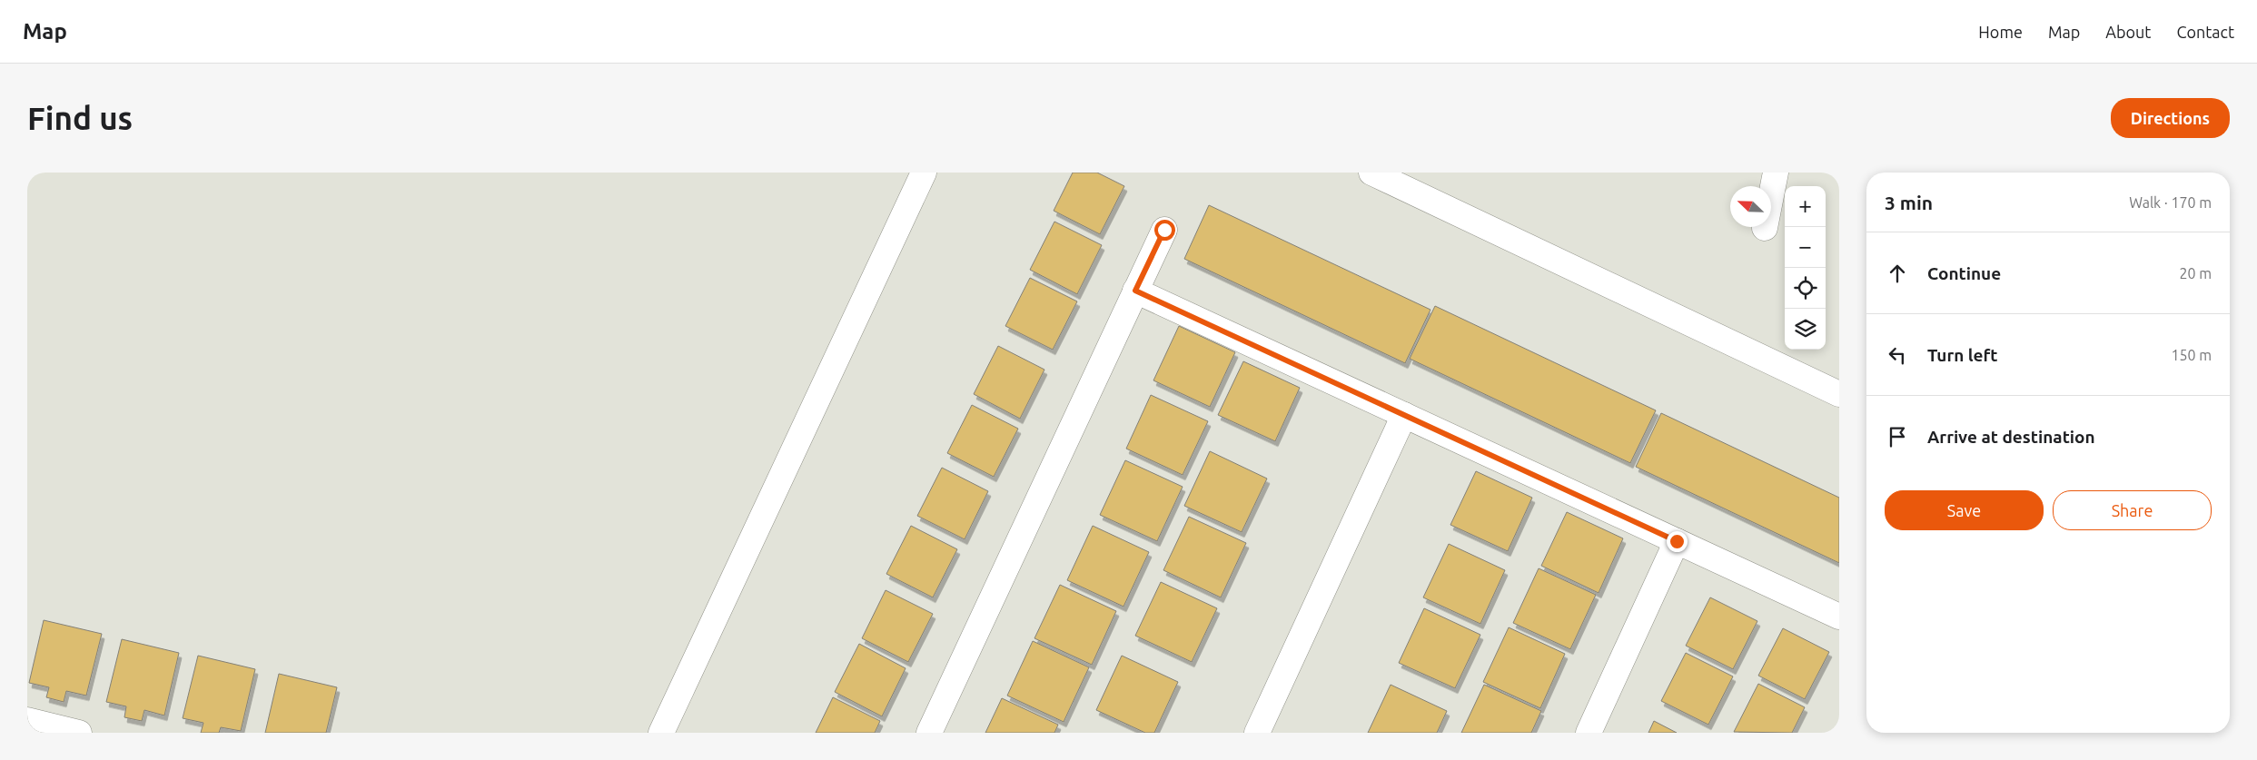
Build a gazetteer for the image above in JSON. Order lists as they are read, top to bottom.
{
  "north": "top left",
  "page": {
    "header": "Map",
    "nav": [
      "Home",
      "Map",
      "About",
      "Contact"
    ],
    "buttons": [
      "Directions",
      ["Save", "Share"]
    ],
    "title": "Find us",
    "heading": ["3 min", "Walk · 170 m"],
    "map_buttons": ["+", "−"],
    "list": [
      ["Continue", "20 m"],
      ["Turn left", "150 m"],
      "Arrive at destination"
    ]
  }
}
